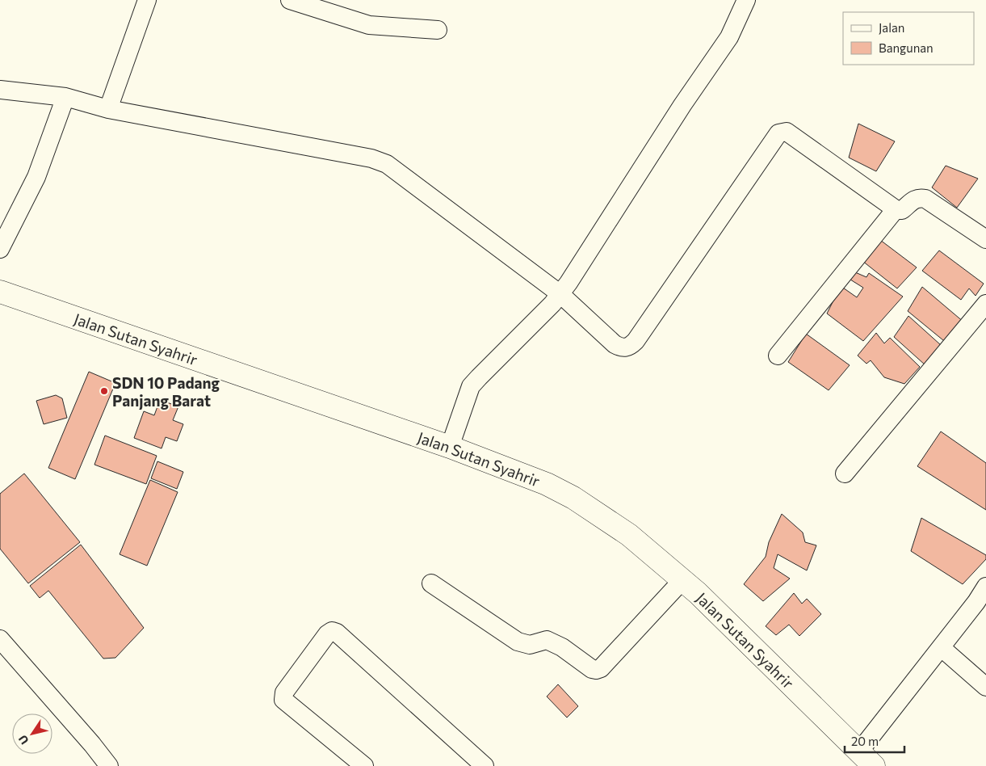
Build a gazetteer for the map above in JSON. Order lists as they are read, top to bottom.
{
  "streets": {
    "highway": ["Jalan Sutan Syahrir"]
  },
  "places": ["SDN 10 Padang Panjang Barat"],
  "legend": ["Jalan", "Bangunan"],
  "scale_bar": "20 m",
  "north": "bottom left"
}
